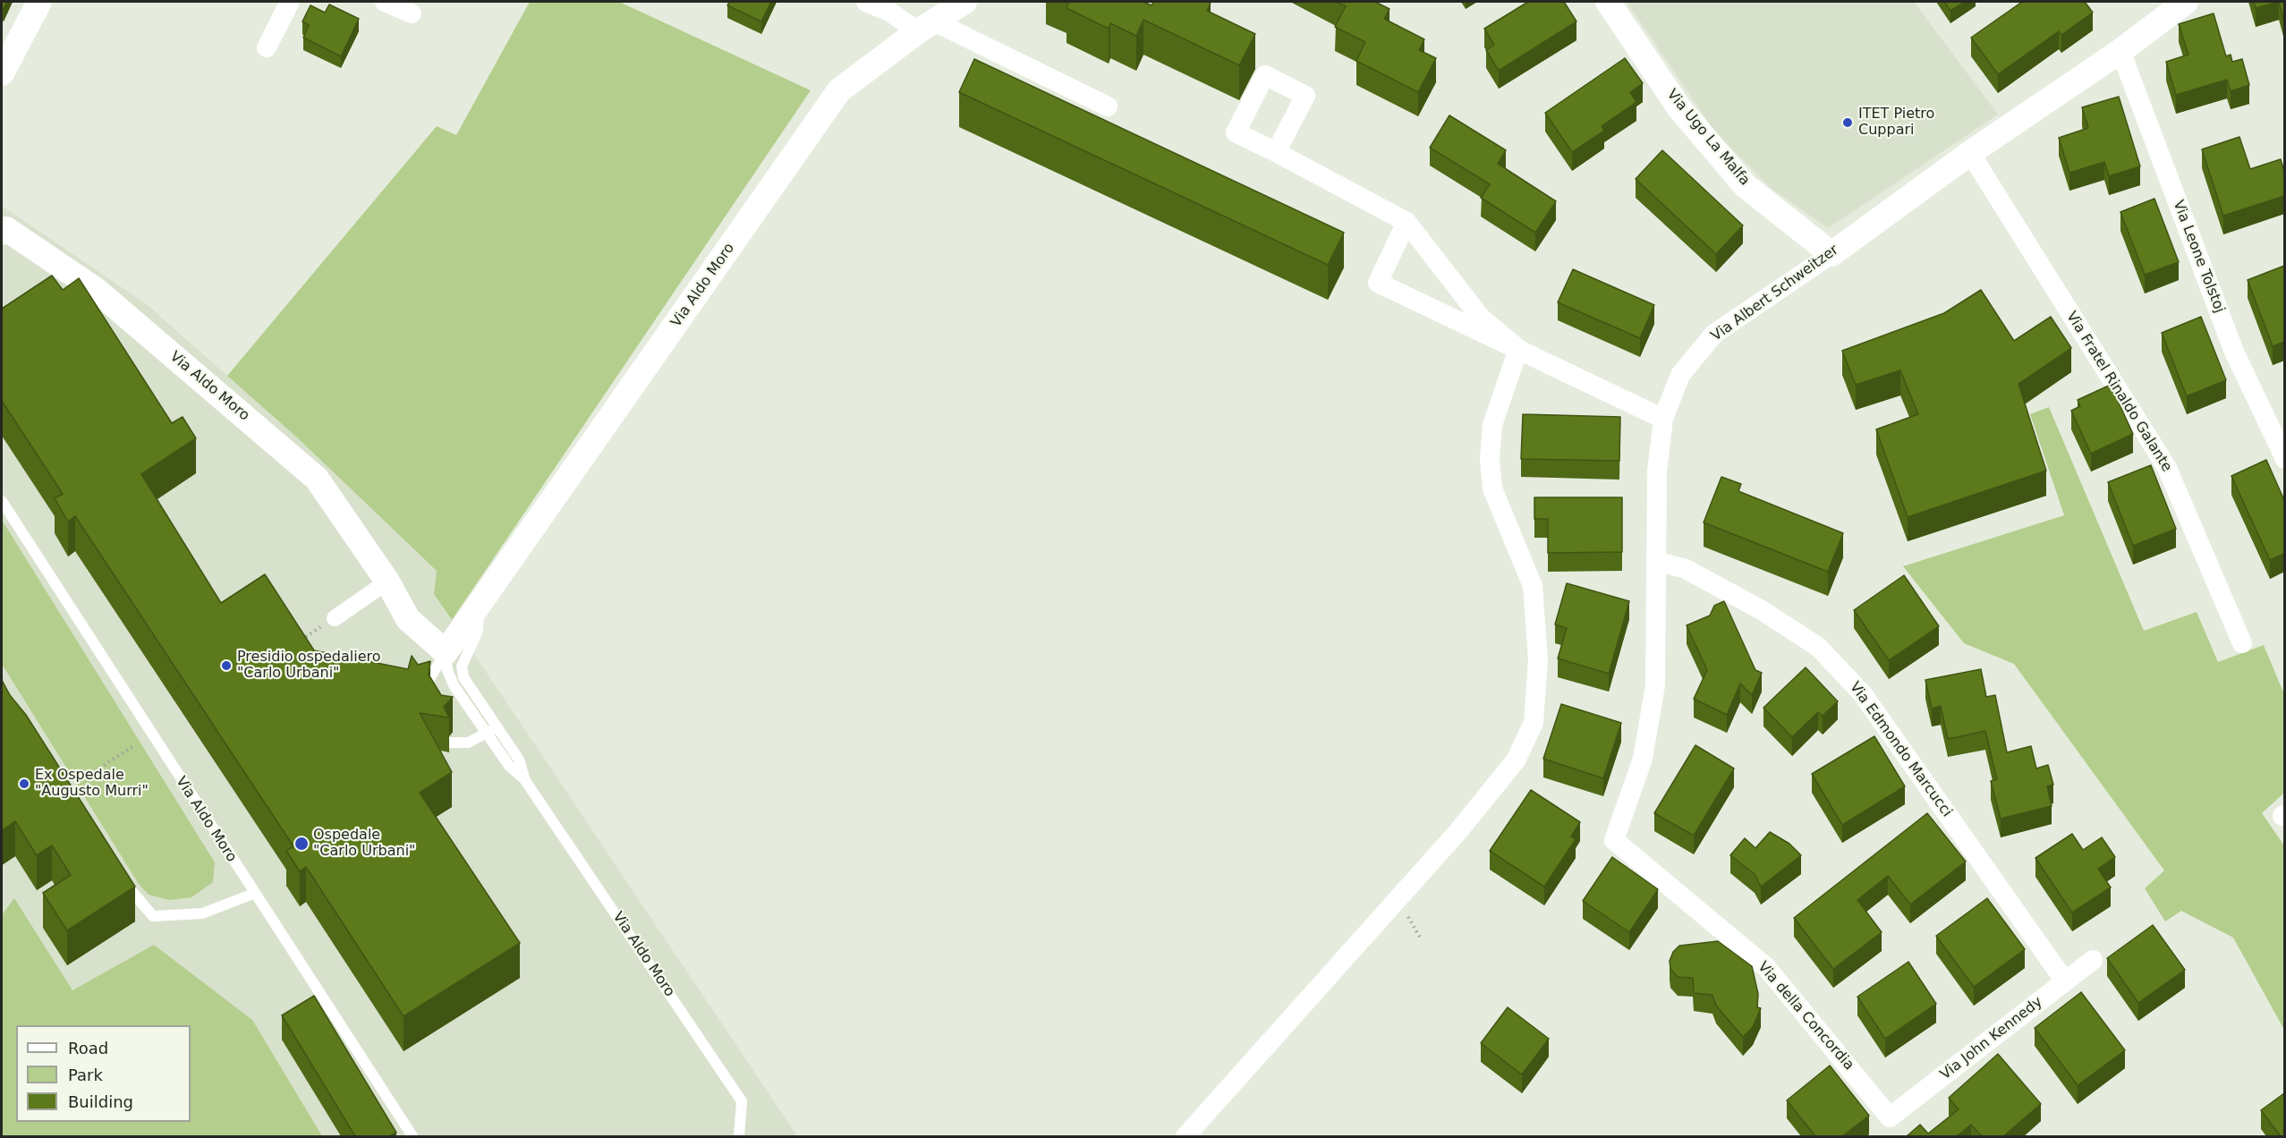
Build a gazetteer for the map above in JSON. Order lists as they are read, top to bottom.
{
  "streets": {
    "street": [
      "Via Ugo La Malfa",
      "Via Leone Tolstoj",
      "Via Aldo Moro",
      "Via Albert Schweitzer",
      "Via Fratel Rinaldo Galante",
      "Via Edmondo Marcucci",
      "Via della Concordia",
      "Via John Kennedy"
    ]
  },
  "crossings": [
    ["Via Ugo La Malfa", "Via Albert Schweitzer"],
    ["Via Leone Tolstoj", "Via Albert Schweitzer"],
    ["Via Albert Schweitzer", "Via Fratel Rinaldo Galante"],
    ["Via Albert Schweitzer", "Via Edmondo Marcucci"],
    ["Via Albert Schweitzer", "Via della Concordia"],
    ["Via Edmondo Marcucci", "Via John Kennedy"],
    ["Via della Concordia", "Via John Kennedy"]
  ],
  "places": [
    "ITET Pietro Cuppari",
    "Presidio ospedaliero \"Carlo Urbani\"",
    "Ex Ospedale \"Augusto Murri\"",
    "Ospedale \"Carlo Urbani\""
  ],
  "legend": ["Road", "Park", "Building"]
}
